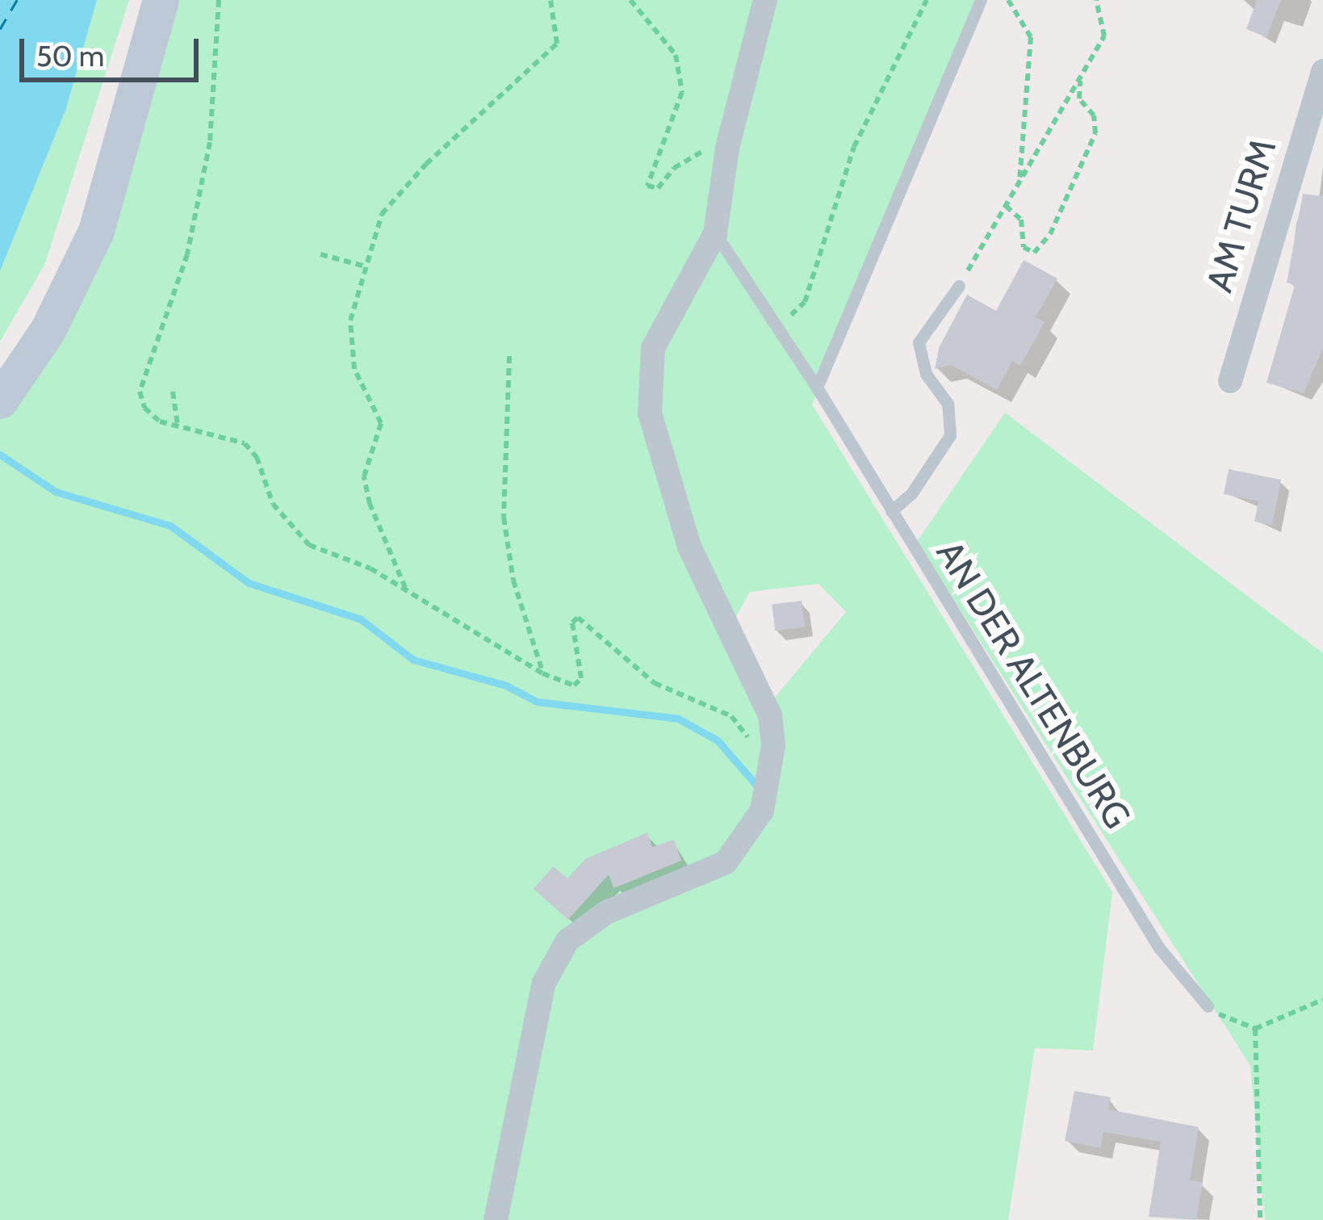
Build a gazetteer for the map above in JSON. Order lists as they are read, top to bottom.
{
  "streets": {
    "street": ["AM TURM"],
    "lane": ["AN DER ALTENBURG"]
  },
  "scale_bar": "50 m"
}
